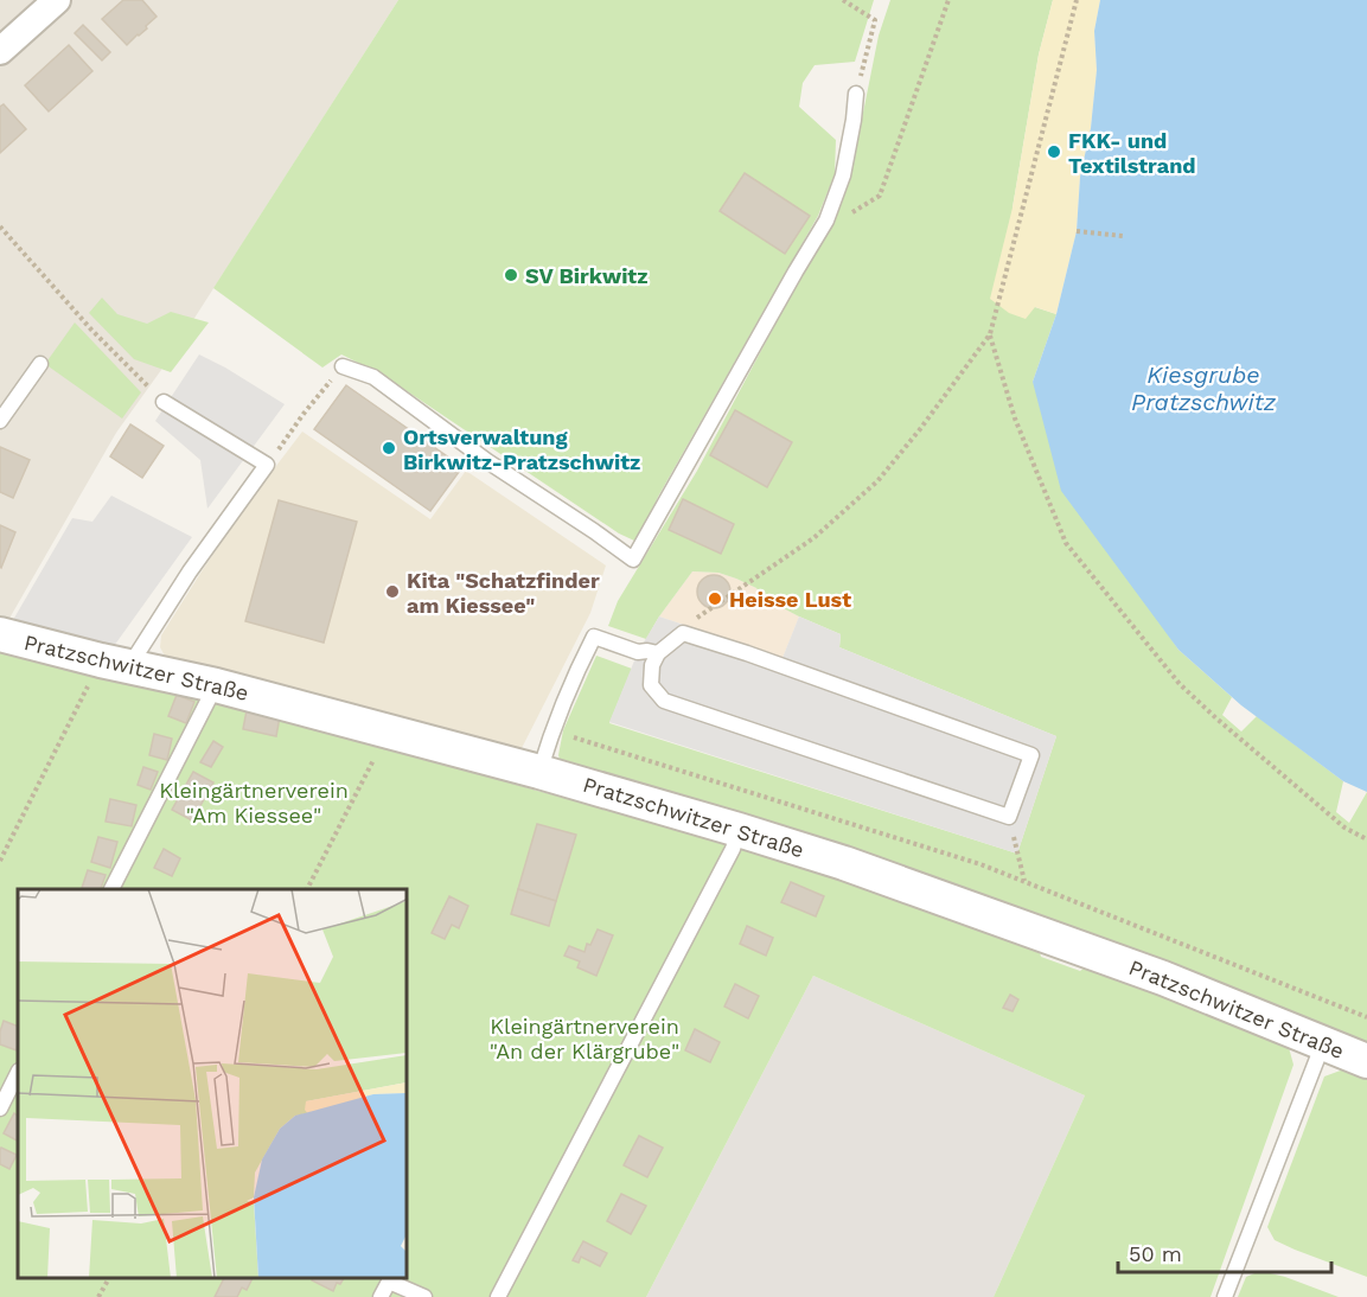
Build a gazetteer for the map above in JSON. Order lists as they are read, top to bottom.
{
  "streets": {
    "street": ["Pratzschwitzer Straße"]
  },
  "water": ["Kiesgrube Pratzschwitz"],
  "parks": ["Kleingärtnerverein \"Am Kiessee\"", "Kleingärtnerverein \"An der Klärgrube\""],
  "places": [
    "FKK- und Textilstrand",
    "SV Birkwitz",
    "Ortsverwaltung Birkwitz-Pratzschwitz",
    "Kita \"Schatzfinder am Kiessee\"",
    "Heisse Lust"
  ],
  "scale_bar": "50 m"
}
